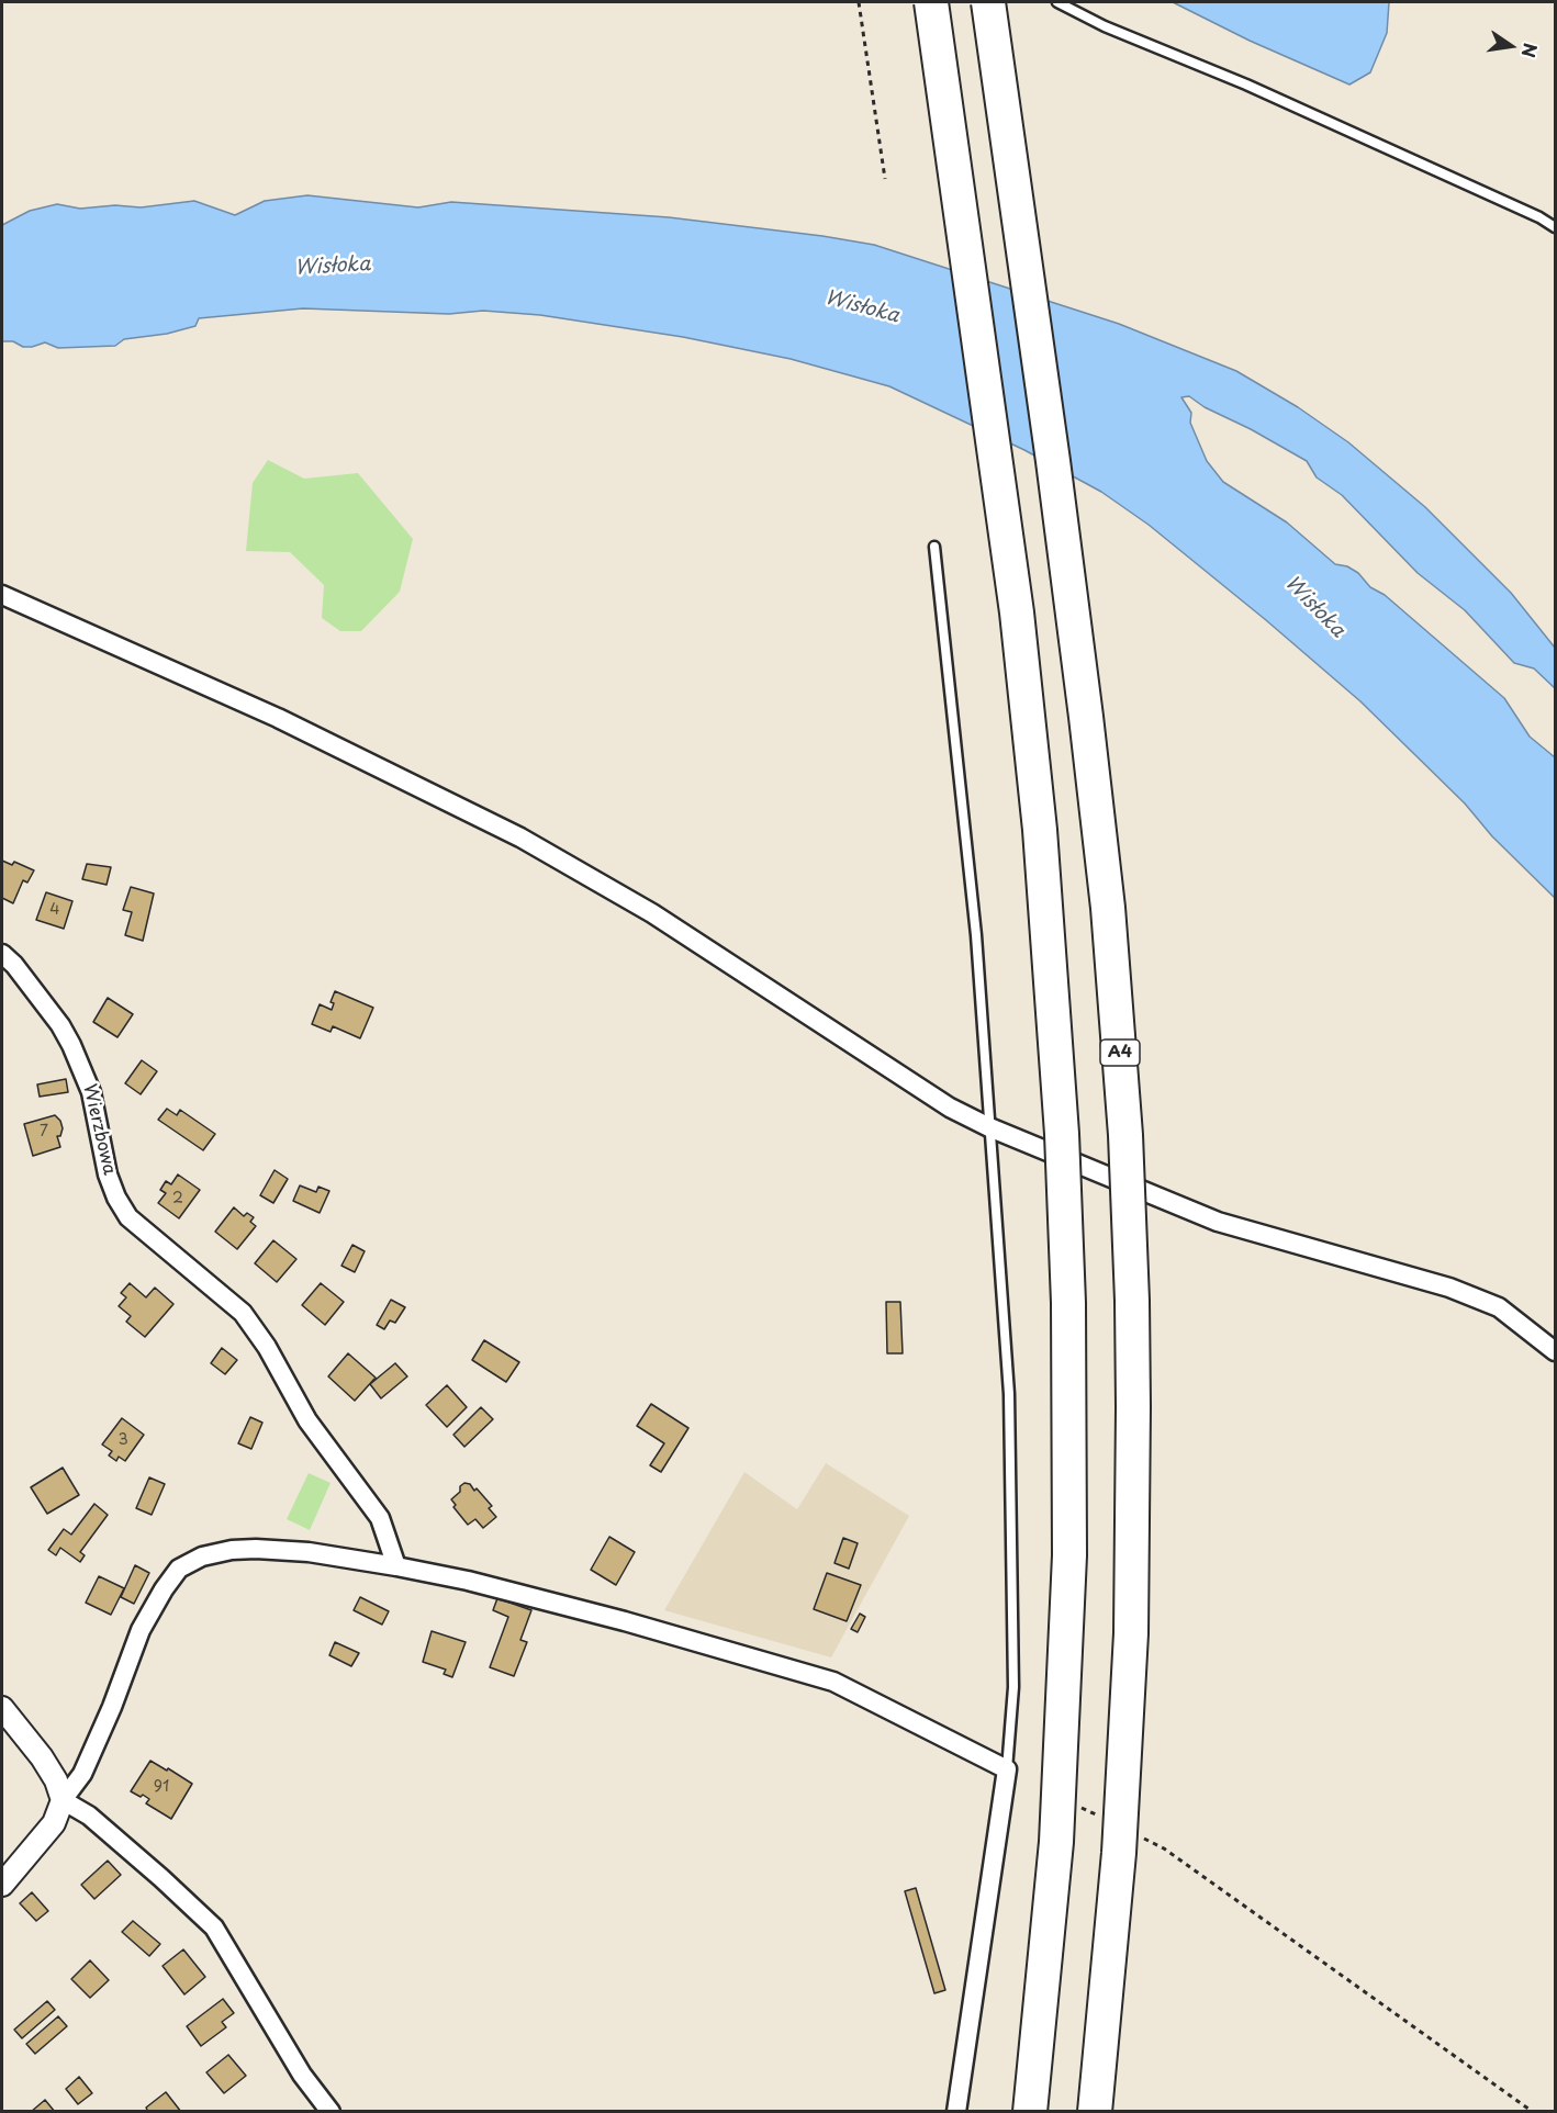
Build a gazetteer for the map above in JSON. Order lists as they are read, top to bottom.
{
  "streets": {
    "highway": ["A4"],
    "street": ["Wierzbowa"]
  },
  "water": ["Wisłoka"],
  "house_numbers": [
    "4",
    "7",
    "2",
    "3",
    "91"
  ],
  "north": "right"
}
